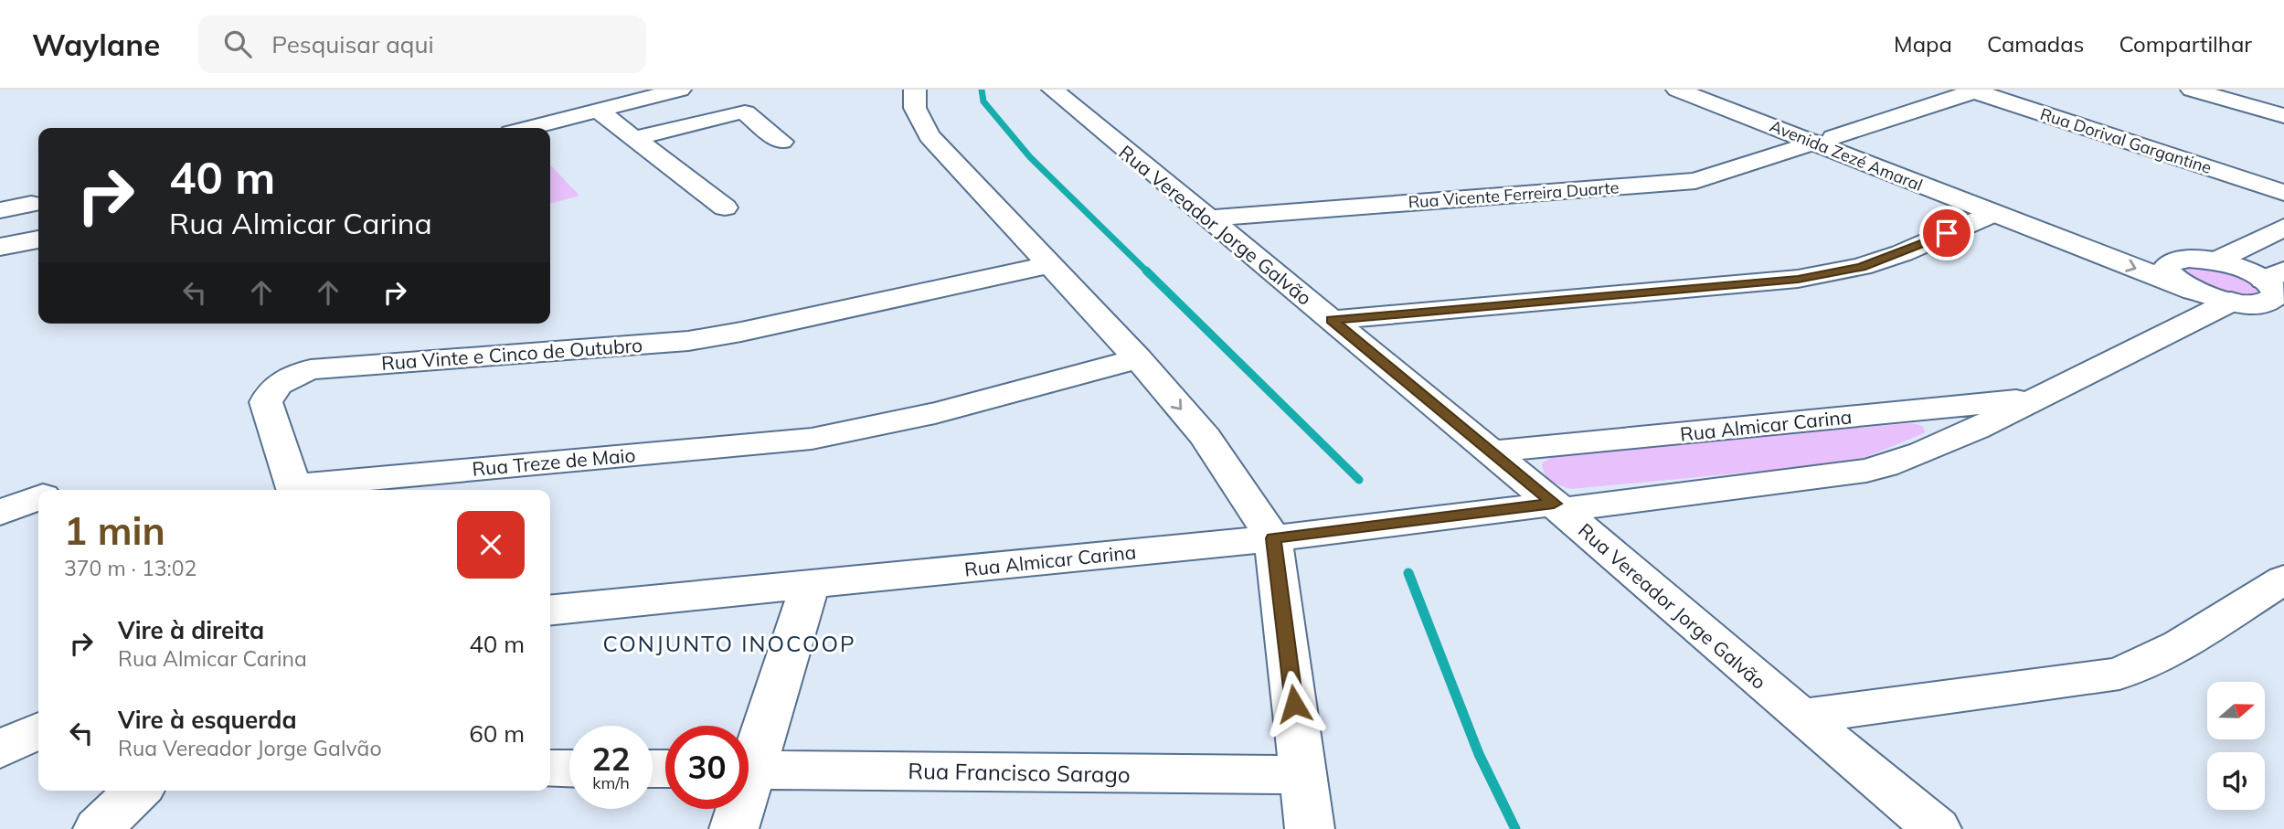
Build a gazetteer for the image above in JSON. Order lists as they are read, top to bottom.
{
  "streets": {
    "street": [
      "Rua Dorival Gargantine",
      "Avenida Zezé Amaral",
      "Rua Vicente Ferreira Duarte",
      "Rua Vereador Jorge Galvão",
      "Rua Vinte e Cinco de Outubro",
      "Rua Almicar Carina",
      "Rua Treze de Maio",
      "Rua Francisco Sarago"
    ]
  },
  "crossings": [
    ["Rua Dorival Gargantine", "Rua Vicente Ferreira Duarte"],
    ["Avenida Zezé Amaral", "Rua Vicente Ferreira Duarte"],
    ["Avenida Zezé Amaral", "Rua Almicar Carina"],
    ["Rua Vicente Ferreira Duarte", "Rua Vereador Jorge Galvão"],
    ["Rua Vereador Jorge Galvão", "Rua Almicar Carina"],
    ["Rua Vinte e Cinco de Outubro", "Rua Treze de Maio"]
  ],
  "districts": ["CONJUNTO INOCOOP"],
  "north": "right",
  "page": {
    "header": "Waylane",
    "search": "Pesquisar aqui",
    "nav": ["Mapa", "Camadas", "Compartilhar"],
    "turn": ["40 m", "Rua Almicar Carina"],
    "heading": ["1 min", "370 m · 13:02"],
    "list": [
      {
        "name": "Vire à direita",
        "note": "Rua Almicar Carina",
        "value": "40 m"
      },
      {
        "name": "Vire à esquerda",
        "note": "Rua Vereador Jorge Galvão",
        "value": "60 m"
      }
    ],
    "speed": "22 km/h",
    "limit": "30"
  }
}
